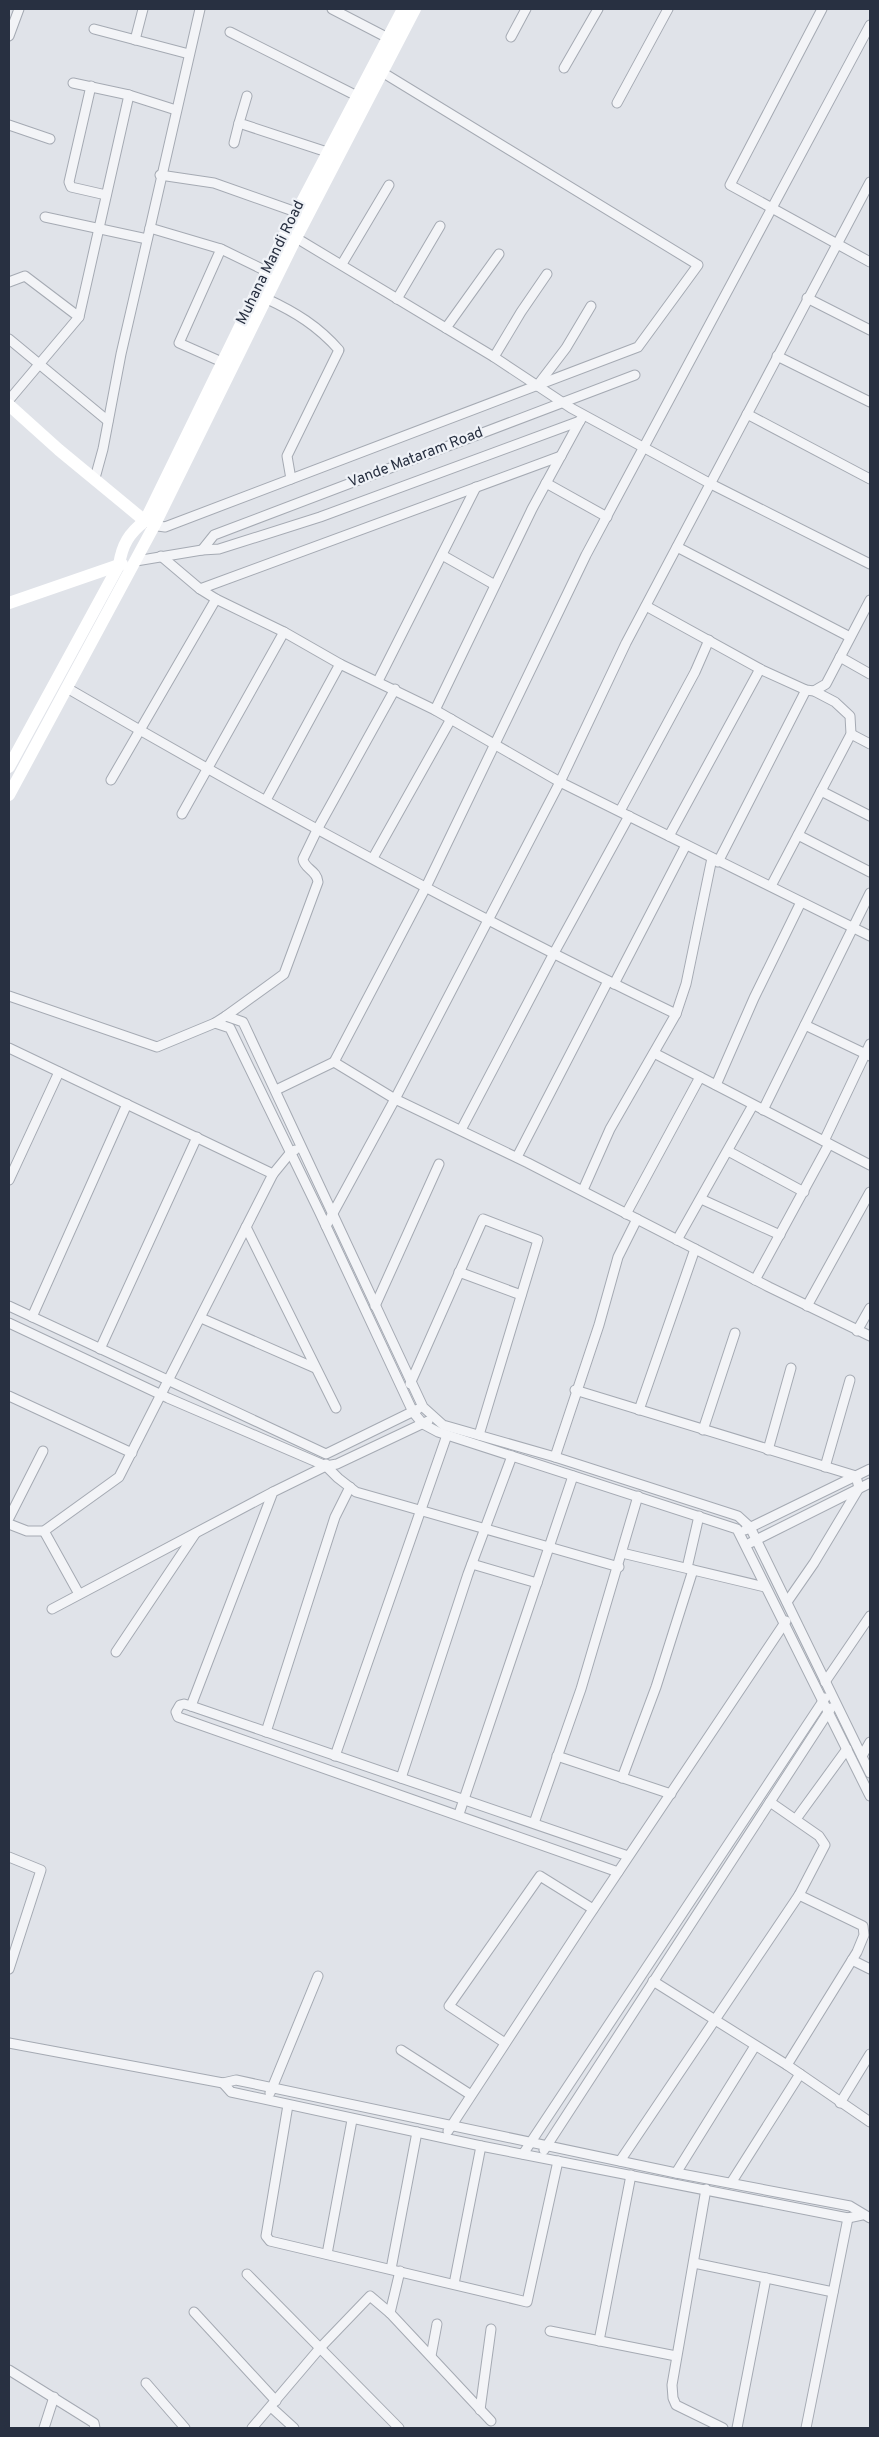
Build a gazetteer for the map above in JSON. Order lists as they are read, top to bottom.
{
  "streets": {
    "main road": ["Muhana Mandi Road", "Vande Mataram Road"]
  }
}
